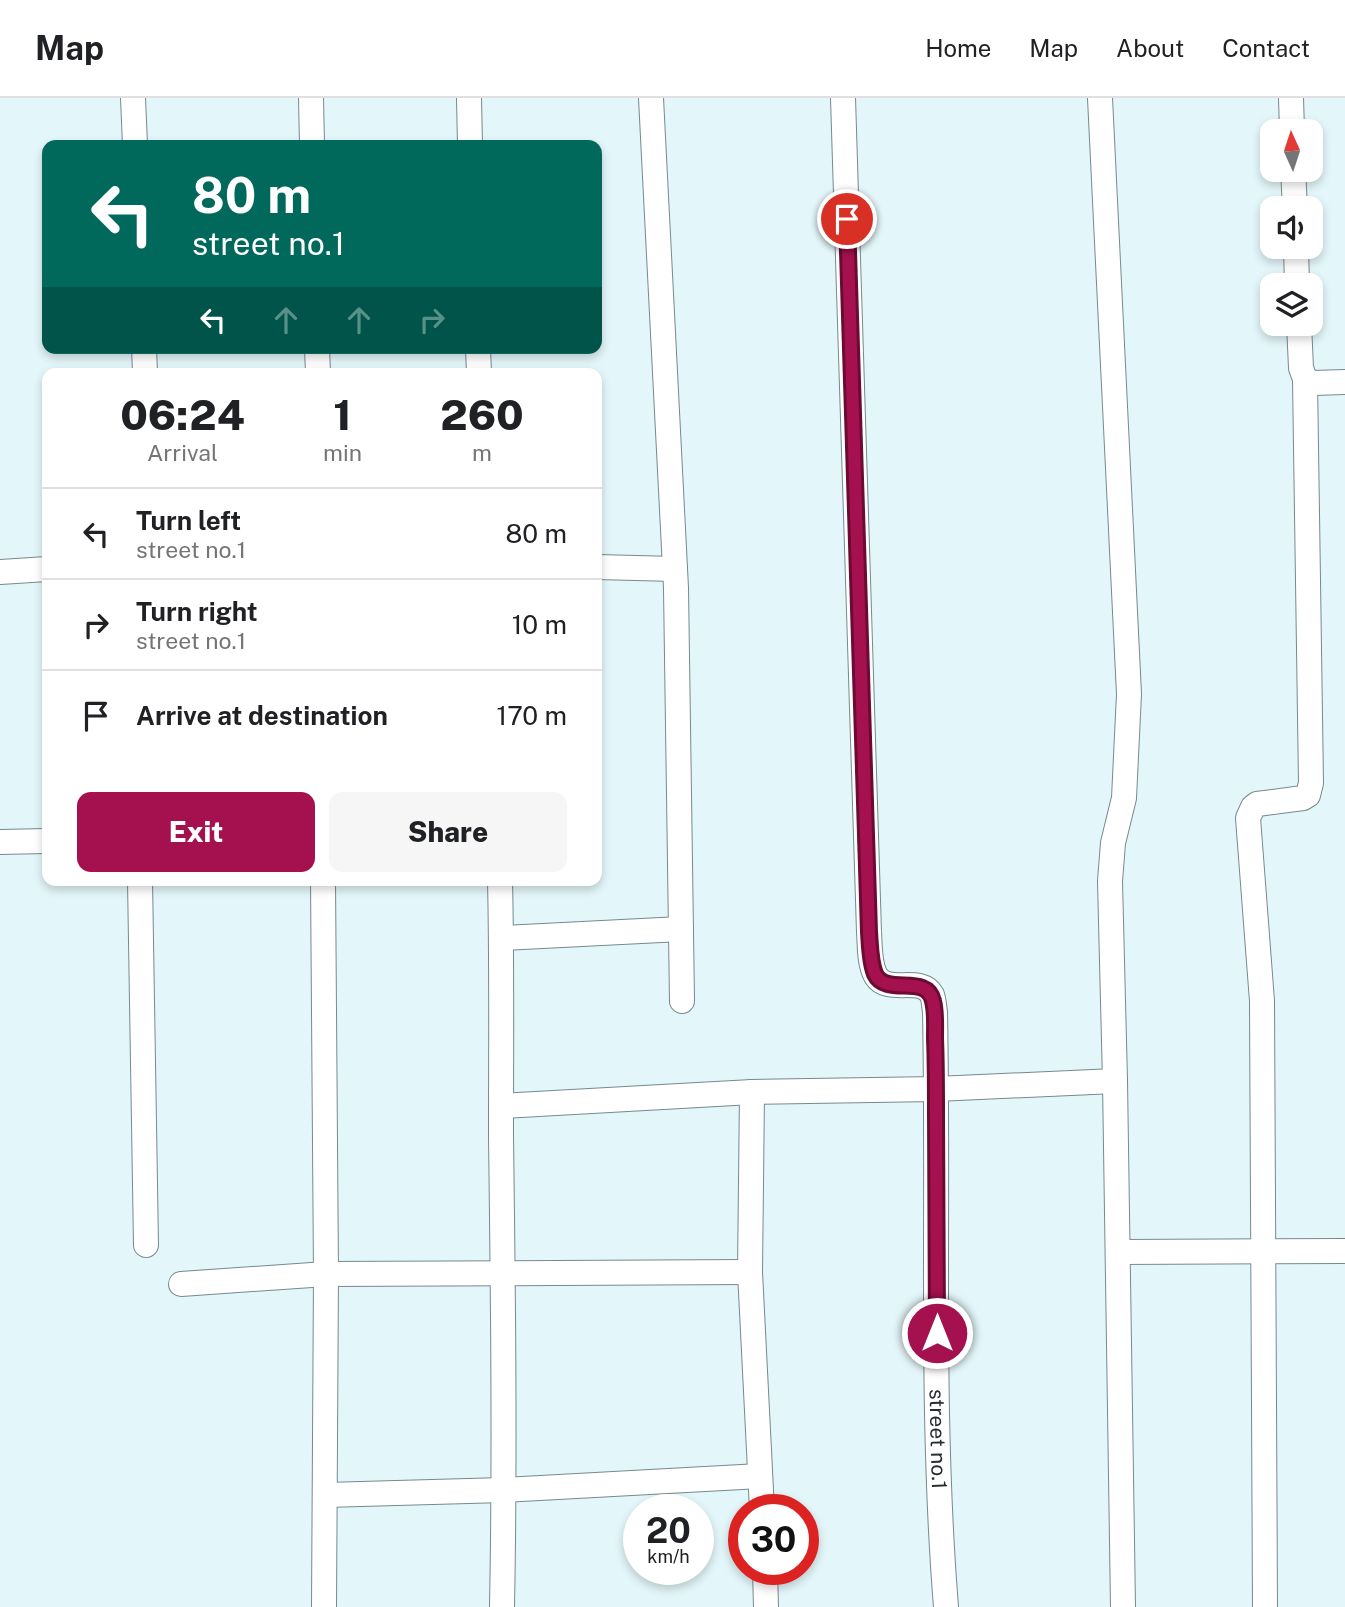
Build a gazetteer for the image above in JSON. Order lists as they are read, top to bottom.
{
  "streets": {
    "street": ["street no.1"]
  },
  "north": "top",
  "page": {
    "header": "Map",
    "nav": [
      "Home",
      "Map",
      "About",
      "Contact"
    ],
    "turn": ["80 m", "street no.1"],
    "eta": [
      "06:24",
      "Arrival",
      "1",
      "min",
      "260",
      "m"
    ],
    "list": [
      {
        "name": "Turn left",
        "note": "street no.1",
        "value": "80 m"
      },
      {
        "name": "Turn right",
        "note": "street no.1",
        "value": "10 m"
      },
      {
        "name": "Arrive at destination",
        "value": "170 m"
      }
    ],
    "buttons": ["Exit", "Share"],
    "speed": "20 km/h",
    "limit": "30"
  }
}
